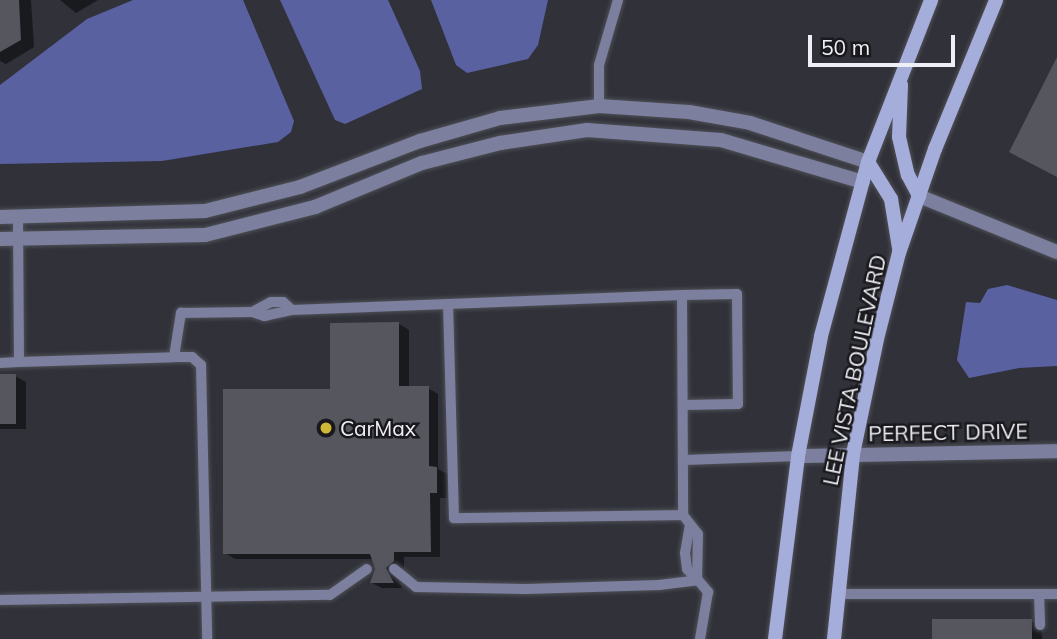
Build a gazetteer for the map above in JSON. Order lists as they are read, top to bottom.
{
  "streets": {
    "street": ["LEE VISTA BOULEVARD", "PERFECT DRIVE"]
  },
  "crossings": [
    ["LEE VISTA BOULEVARD", "PERFECT DRIVE"]
  ],
  "places": ["CarMax"],
  "scale_bar": "50 m"
}
